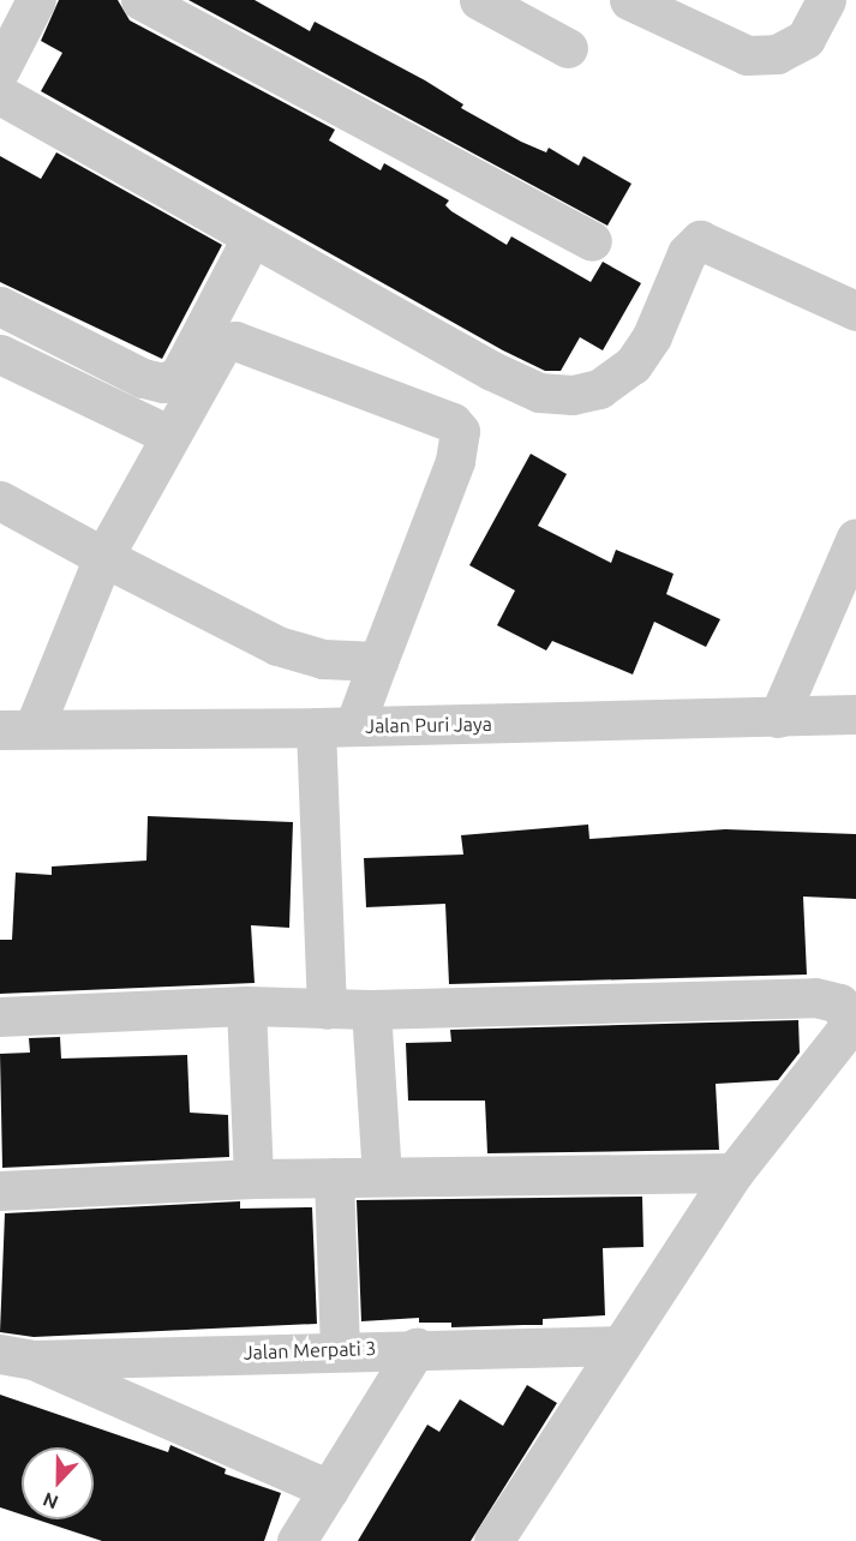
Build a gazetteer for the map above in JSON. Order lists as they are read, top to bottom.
{
  "streets": {
    "street": ["Jalan Puri Jaya", "Jalan Merpati 3"]
  },
  "north": "bottom"
}
